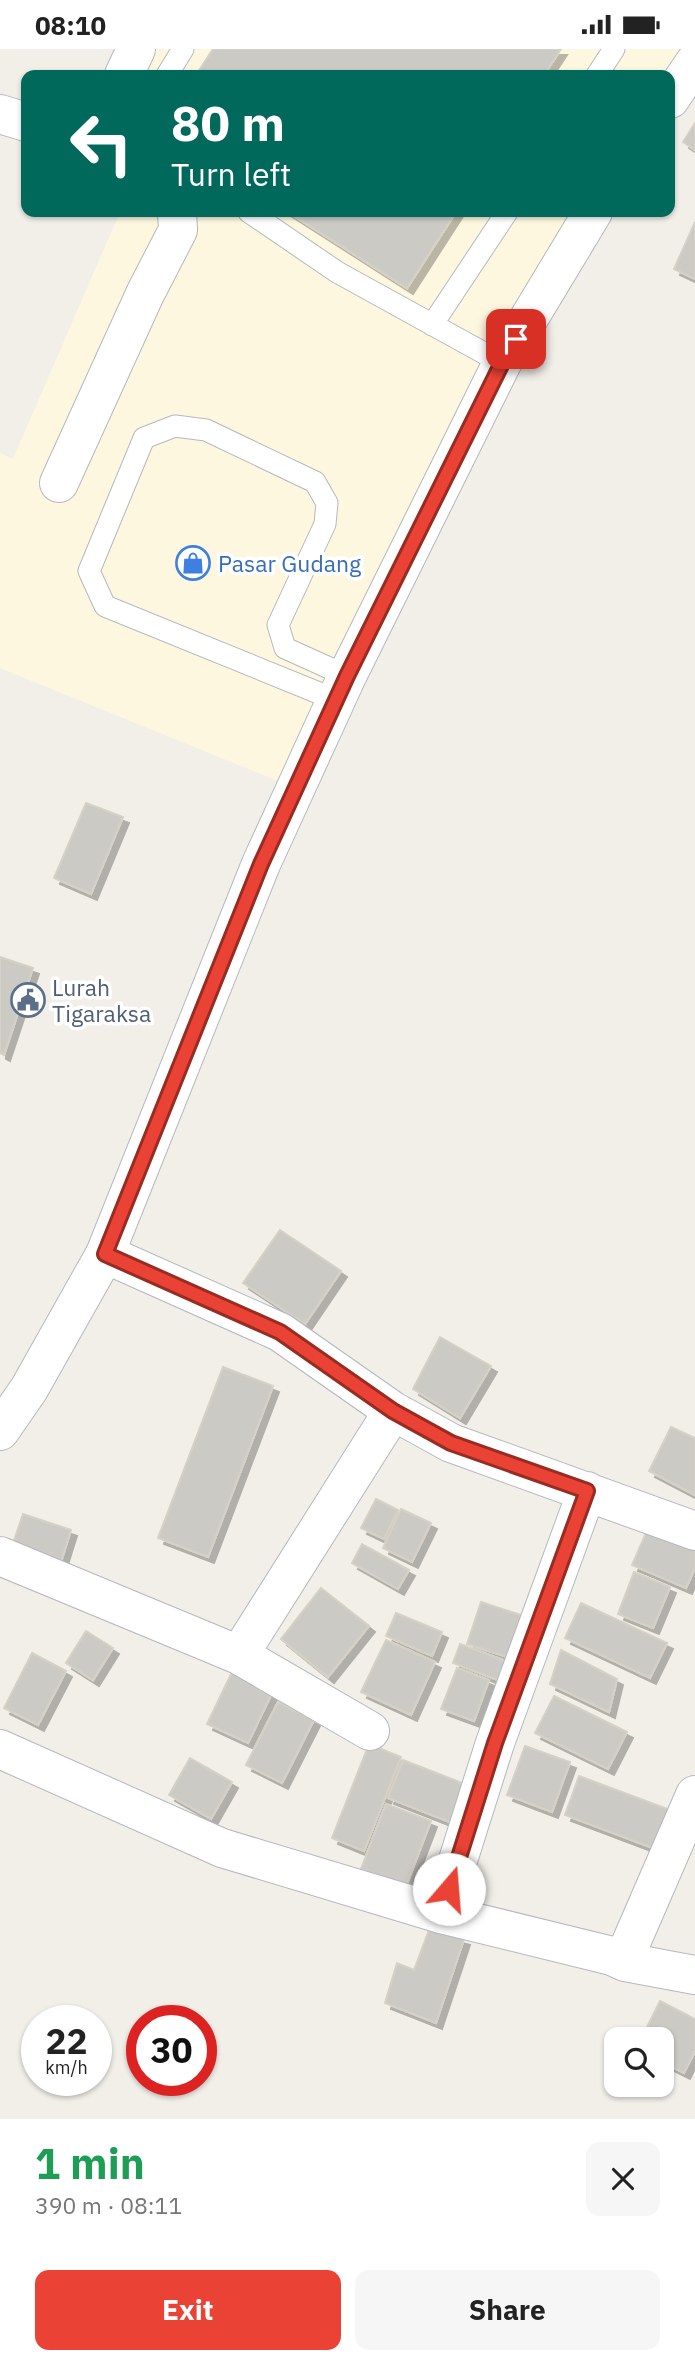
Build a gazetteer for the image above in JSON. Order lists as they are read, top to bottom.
{
  "places": {
    "shop": ["Pasar Gudang"],
    "public building": ["Lurah Tigaraksa"]
  },
  "page": {
    "status": "08:10",
    "turn": ["80 m", "Turn left"],
    "speed": "22 km/h",
    "limit": "30",
    "heading": ["1 min", "390 m · 08:11"],
    "buttons": ["Exit", "Share"]
  }
}
